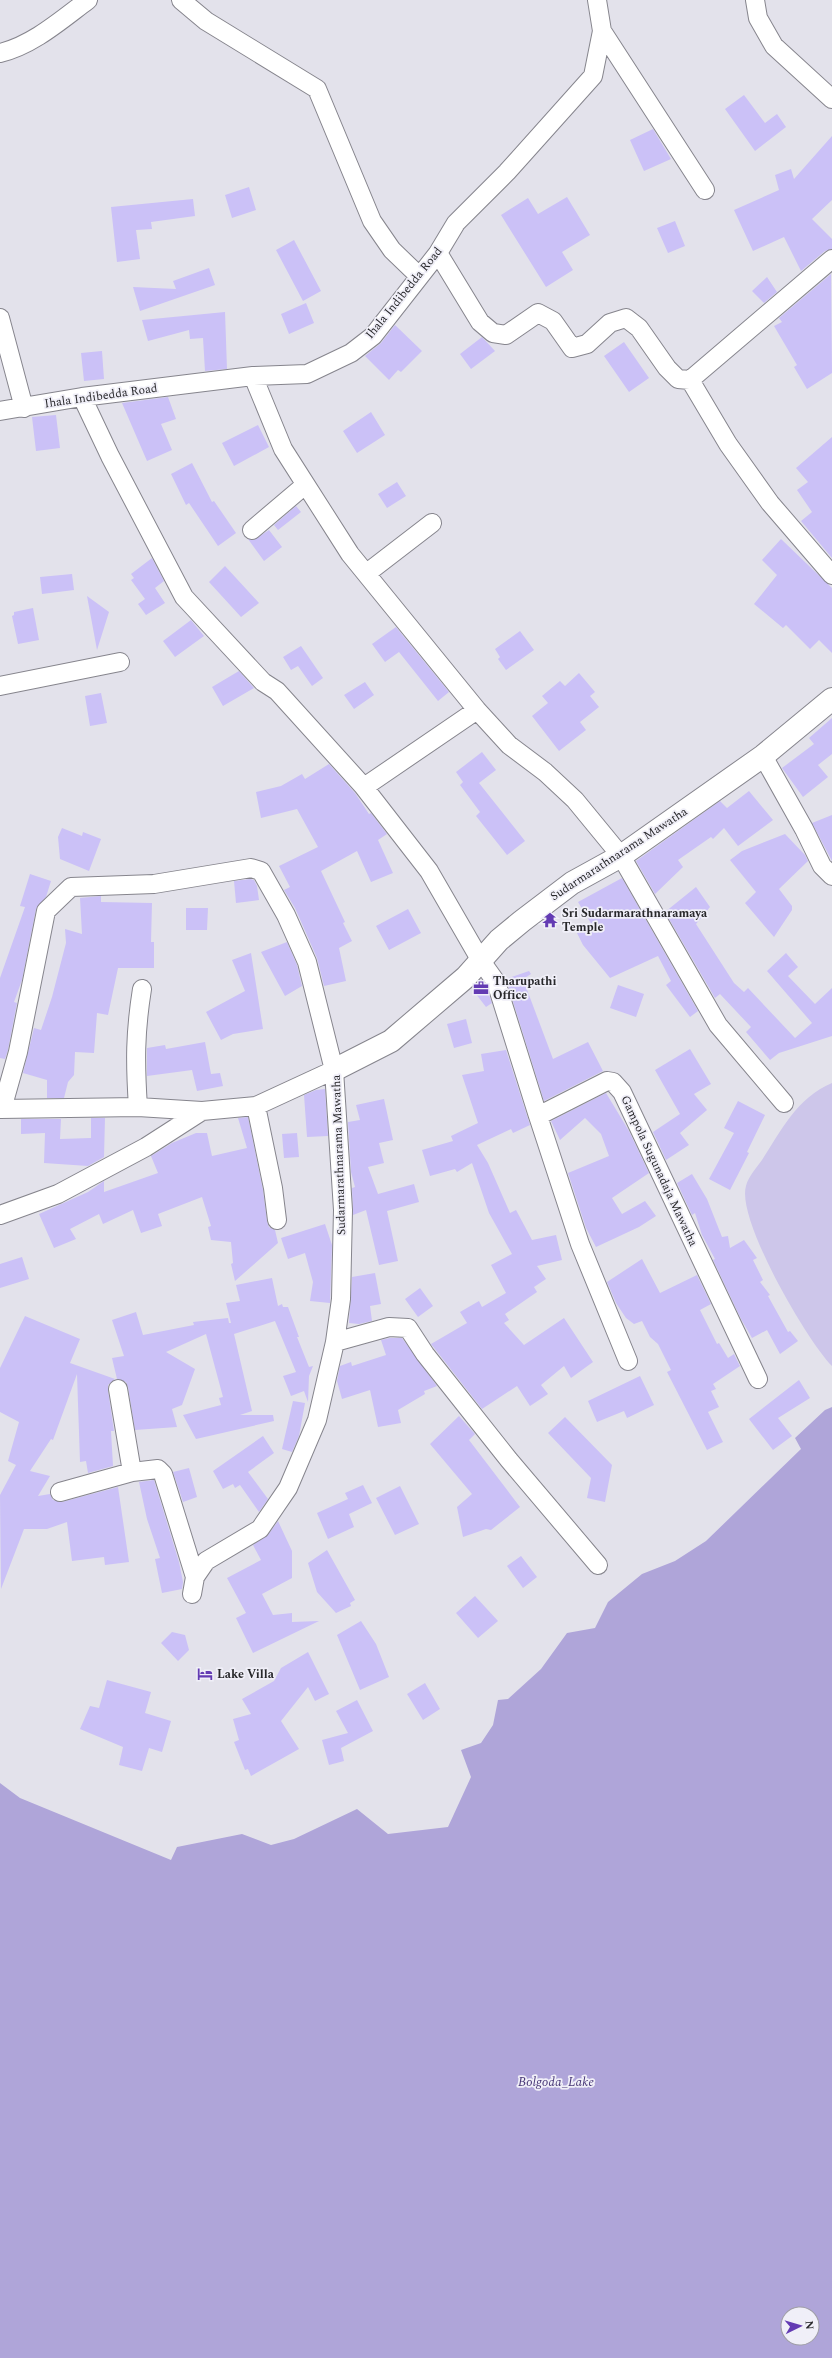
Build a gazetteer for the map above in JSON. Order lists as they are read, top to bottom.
{
  "streets": {
    "street": ["Ihala Indibedda Road", "Sudarmarathnarama Mawatha", "Gampola Sugunadaja Mawatha"]
  },
  "water": ["Bolgoda_Lake"],
  "places": {
    "temple": ["Sri Sudarmarathnaramaya Temple"],
    "office": ["Tharupathi Office"],
    "hotel": ["Lake Villa"]
  },
  "north": "right"
}
